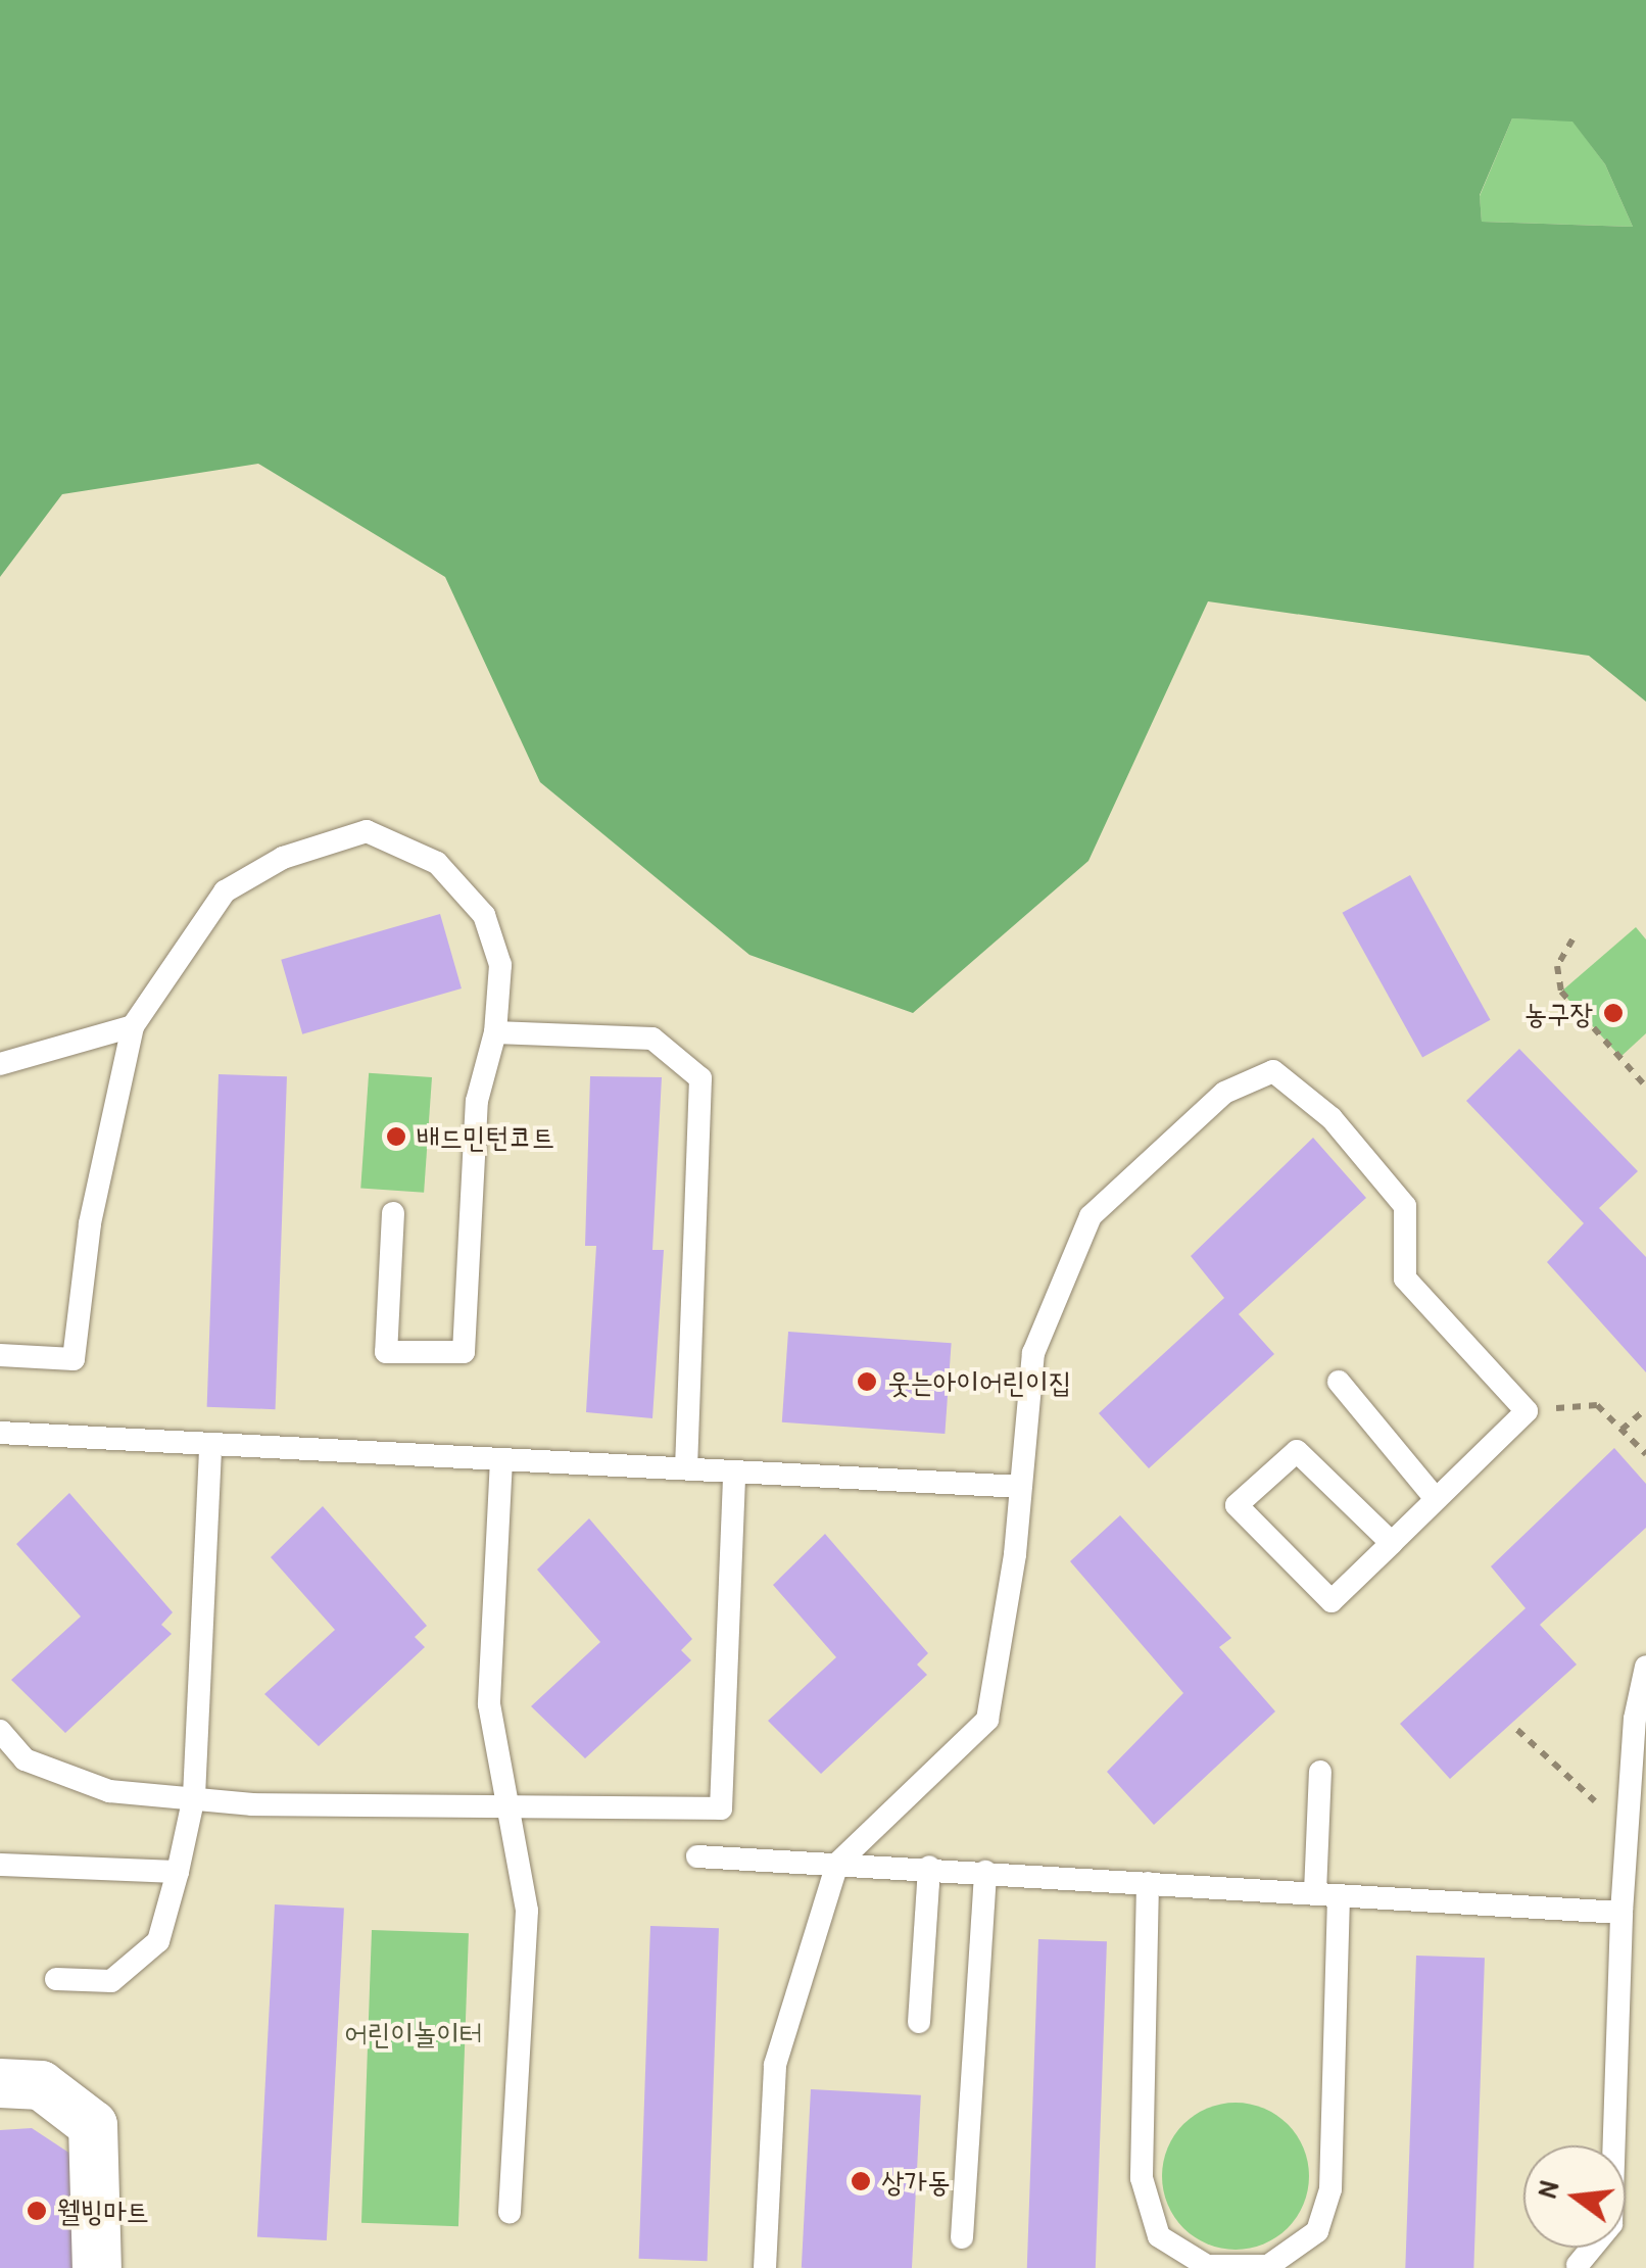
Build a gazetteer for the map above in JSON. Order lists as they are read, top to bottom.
{
  "parks": ["어린이놀이터"],
  "places": [
    "농구장",
    "배드민턴코트",
    "웃는아이어린이집",
    "상가동",
    "웰빙마트"
  ],
  "north": "left"
}
